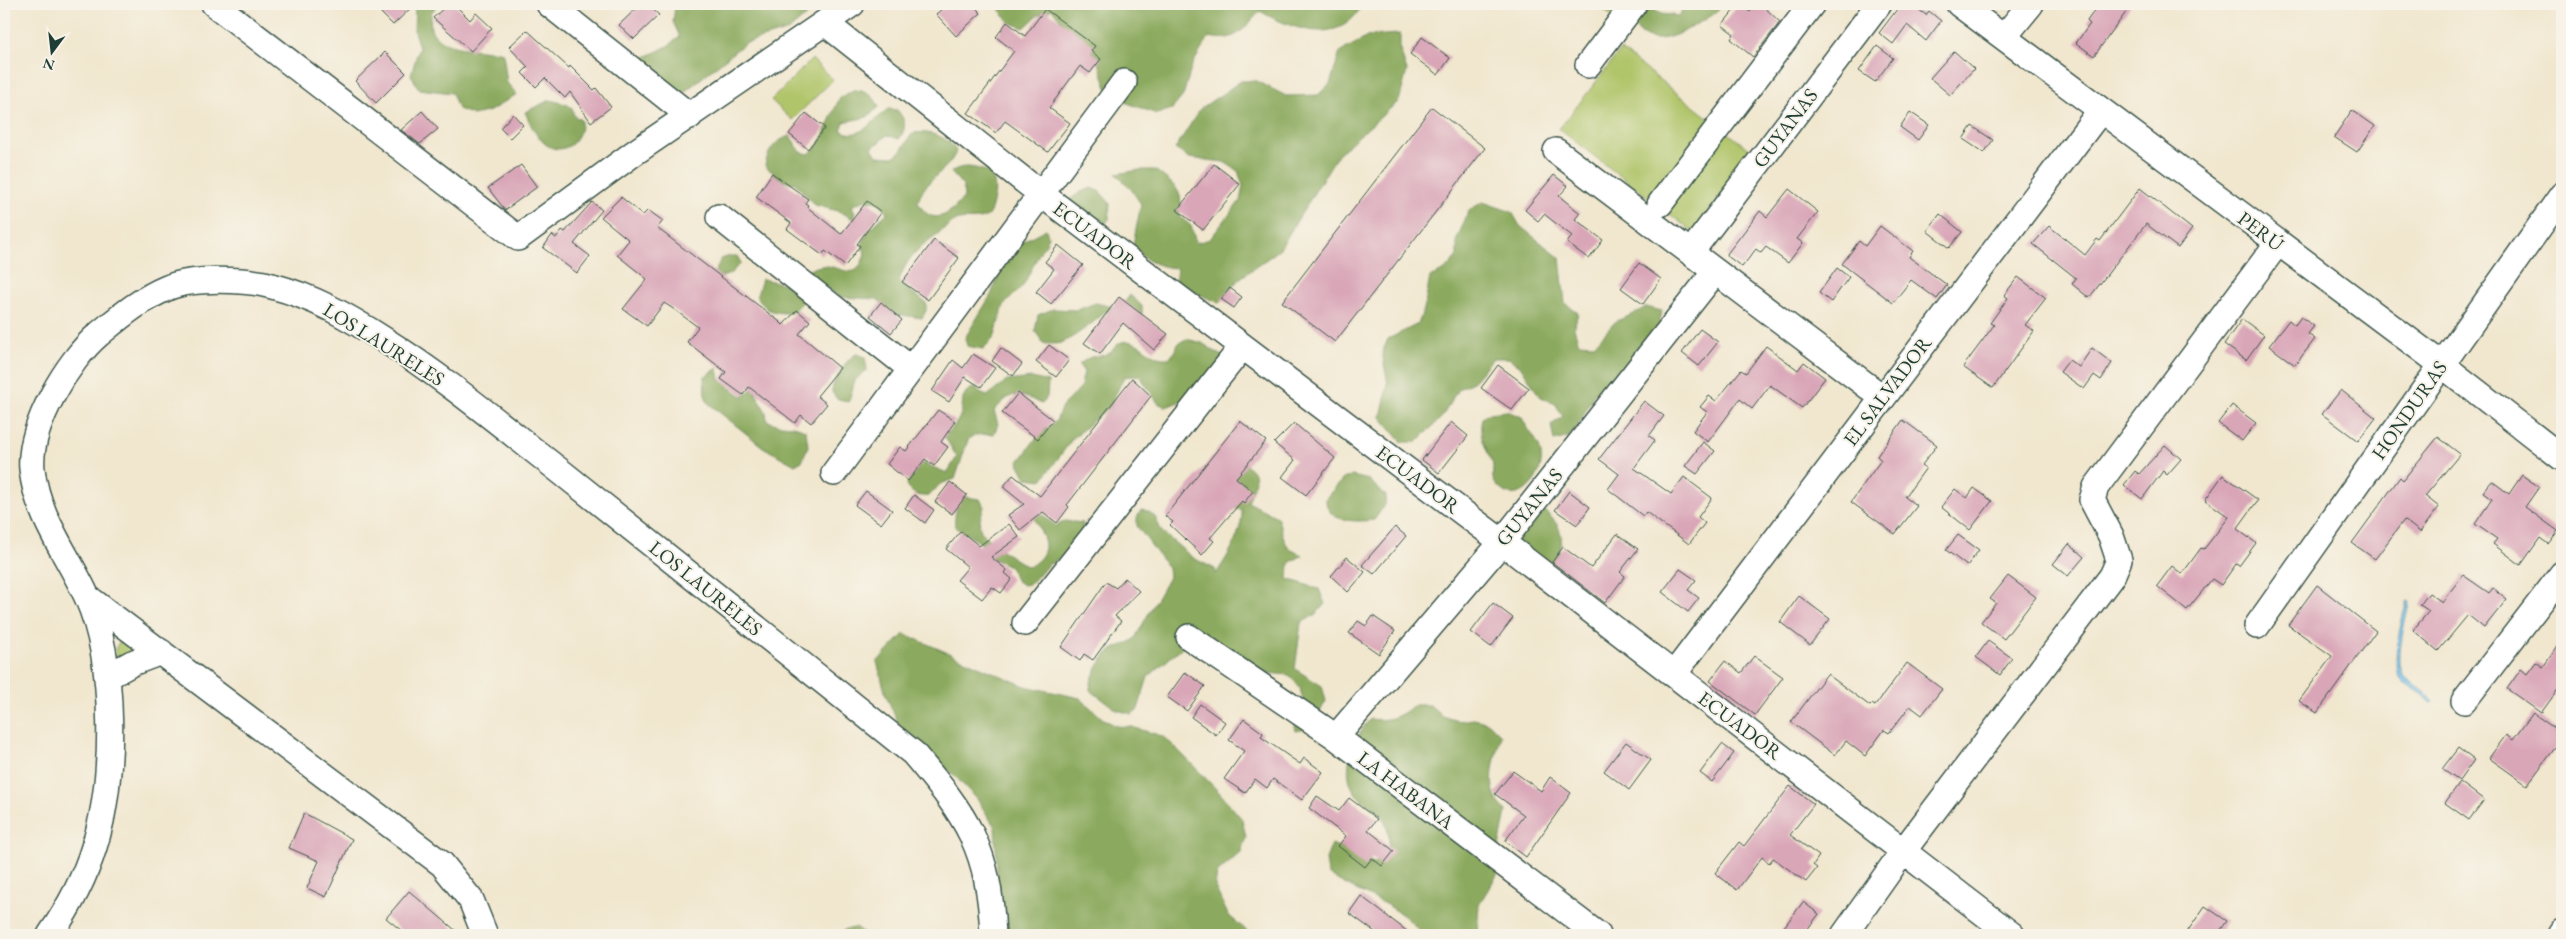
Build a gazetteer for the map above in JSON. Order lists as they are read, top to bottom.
{
  "streets": {
    "street": [
      "GUYANAS",
      "PERÚ",
      "ECUADOR",
      "LOS LAURELES",
      "EL SALVADOR",
      "HONDURAS",
      "LA HABANA"
    ]
  },
  "crossings": [
    ["GUYANAS", "ECUADOR"],
    ["GUYANAS", "LA HABANA"],
    ["PERÚ", "EL SALVADOR"],
    ["PERÚ", "HONDURAS"],
    ["ECUADOR", "EL SALVADOR"]
  ],
  "north": "bottom"
}
